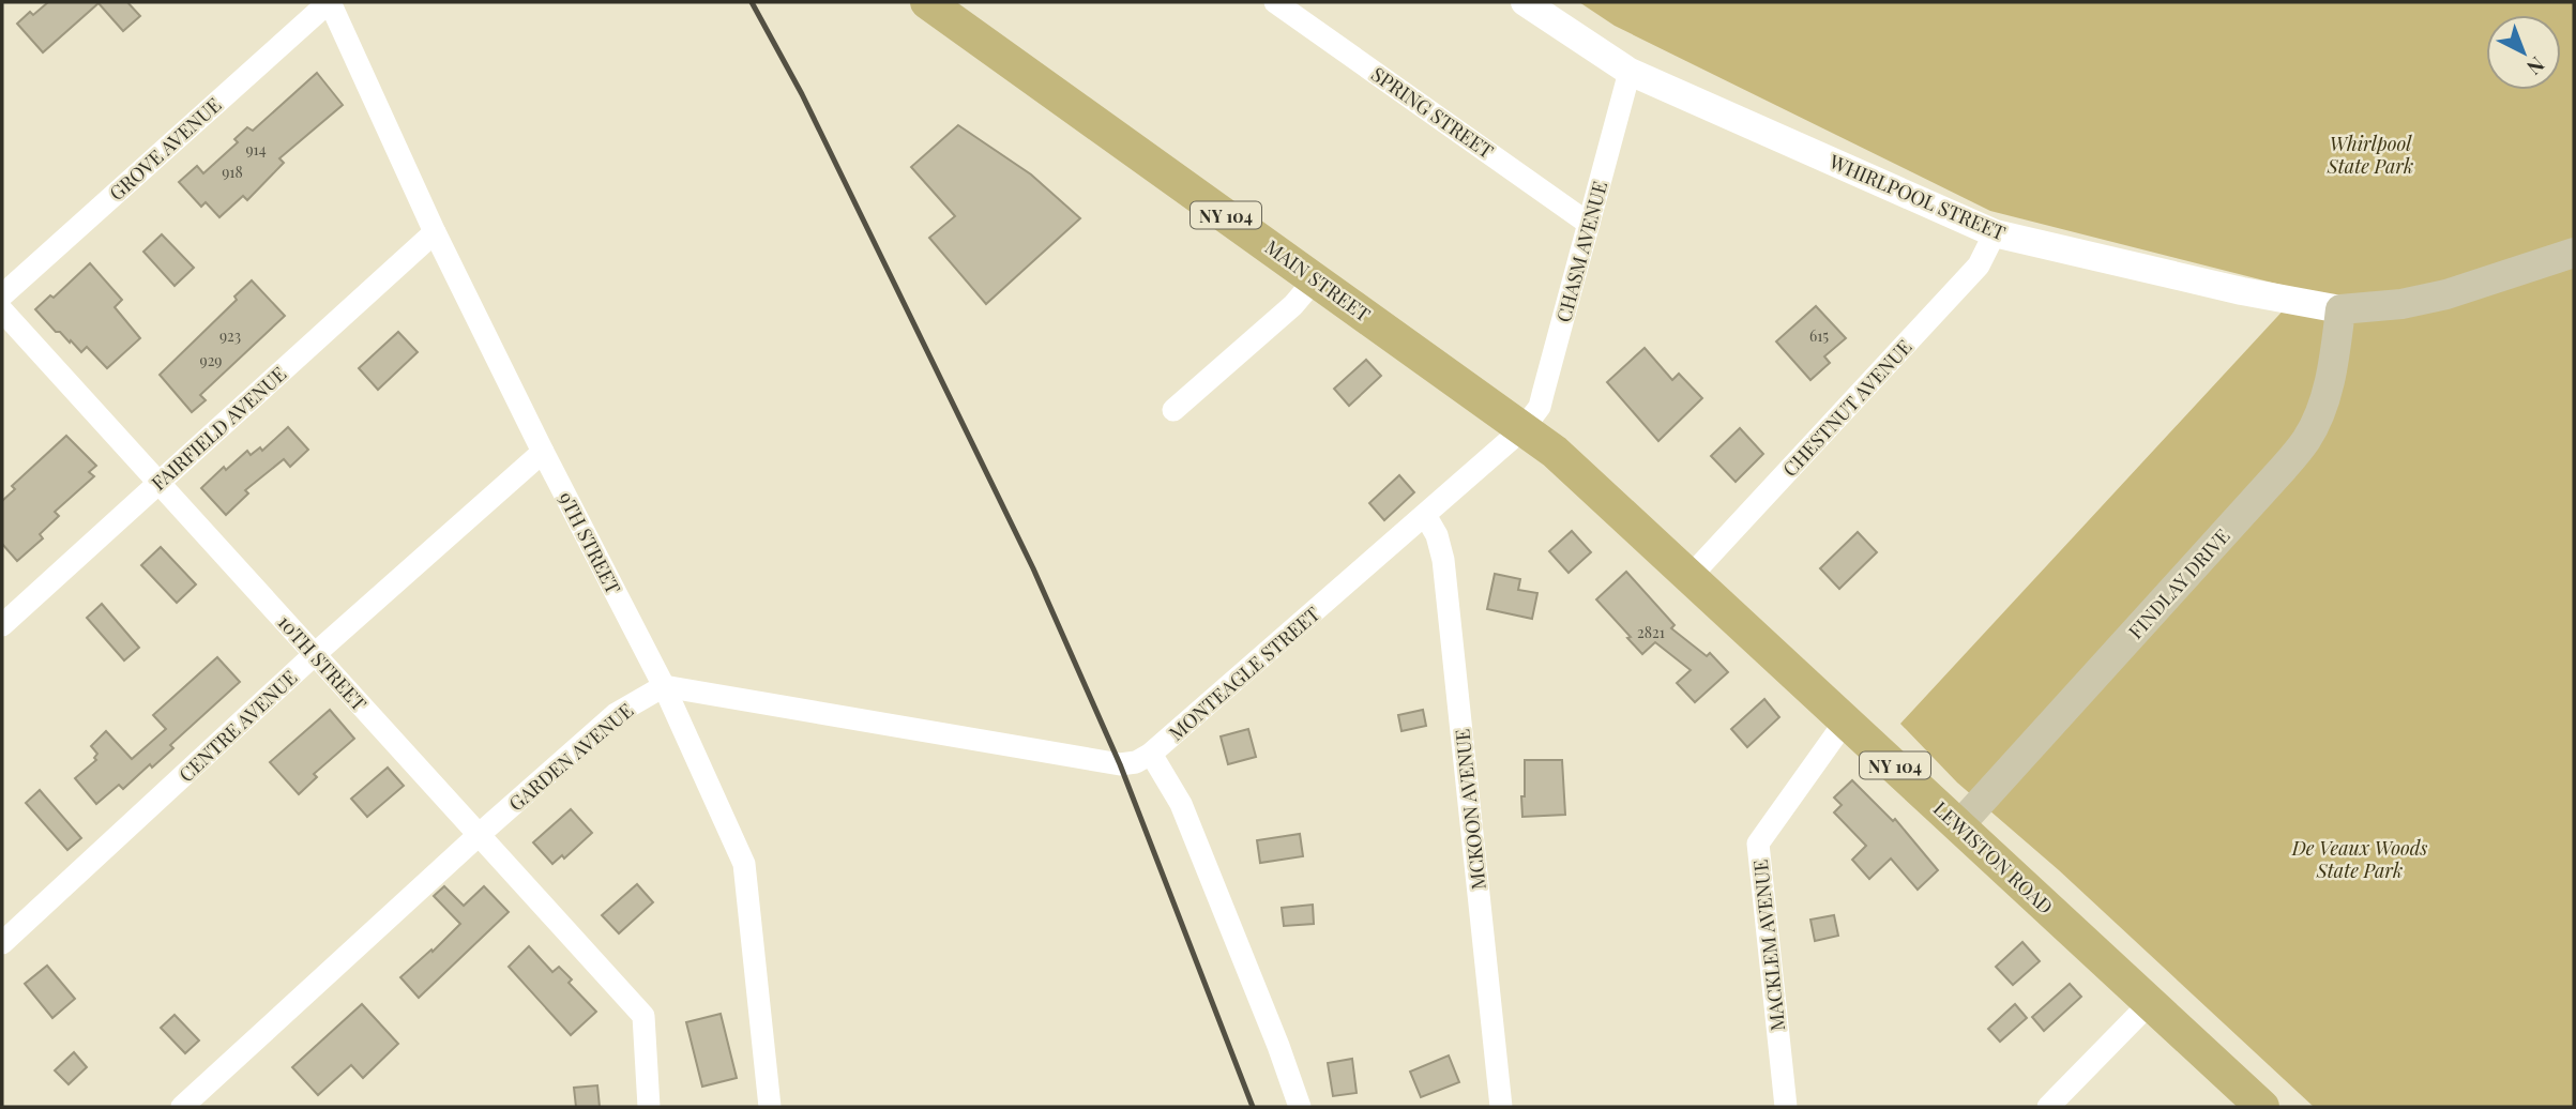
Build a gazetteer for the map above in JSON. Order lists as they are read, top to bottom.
{
  "streets": {
    "main road": [
      "NY 104",
      "MAIN STREET",
      "FINDLAY DRIVE",
      "LEWISTON ROAD"
    ],
    "street": [
      "SPRING STREET",
      "GROVE AVENUE",
      "WHIRLPOOL STREET",
      "CHASM AVENUE",
      "CHESTNUT AVENUE",
      "FAIRFIELD AVENUE",
      "9TH STREET",
      "10TH STREET",
      "MONTEAGLE STREET",
      "CENTRE AVENUE",
      "GARDEN AVENUE",
      "MCKOON AVENUE",
      "MACKLEM AVENUE"
    ]
  },
  "crossings": [
    ["SPRING STREET", "CHASM AVENUE"],
    ["GROVE AVENUE", "9TH STREET"],
    ["WHIRLPOOL STREET", "CHASM AVENUE"],
    ["WHIRLPOOL STREET", "CHESTNUT AVENUE"],
    ["WHIRLPOOL STREET", "FINDLAY DRIVE"],
    ["CHASM AVENUE", "MAIN STREET"],
    ["CHASM AVENUE", "MONTEAGLE STREET"],
    ["CHASM AVENUE", "LEWISTON ROAD"],
    ["MAIN STREET", "MONTEAGLE STREET"],
    ["MAIN STREET", "LEWISTON ROAD"],
    ["CHESTNUT AVENUE", "LEWISTON ROAD"],
    ["FAIRFIELD AVENUE", "9TH STREET"],
    ["FAIRFIELD AVENUE", "10TH STREET"],
    ["9TH STREET", "CENTRE AVENUE"],
    ["9TH STREET", "GARDEN AVENUE"],
    ["FINDLAY DRIVE", "LEWISTON ROAD"],
    ["10TH STREET", "CENTRE AVENUE"],
    ["10TH STREET", "GARDEN AVENUE"],
    ["MONTEAGLE STREET", "MCKOON AVENUE"],
    ["MONTEAGLE STREET", "LEWISTON ROAD"],
    ["LEWISTON ROAD", "MACKLEM AVENUE"]
  ],
  "parks": ["Whirlpool State Park", "De Veaux Woods State Park"],
  "house_numbers": [
    "914",
    "918",
    "923",
    "615",
    "929",
    "2821"
  ],
  "north": "bottom right"
}
